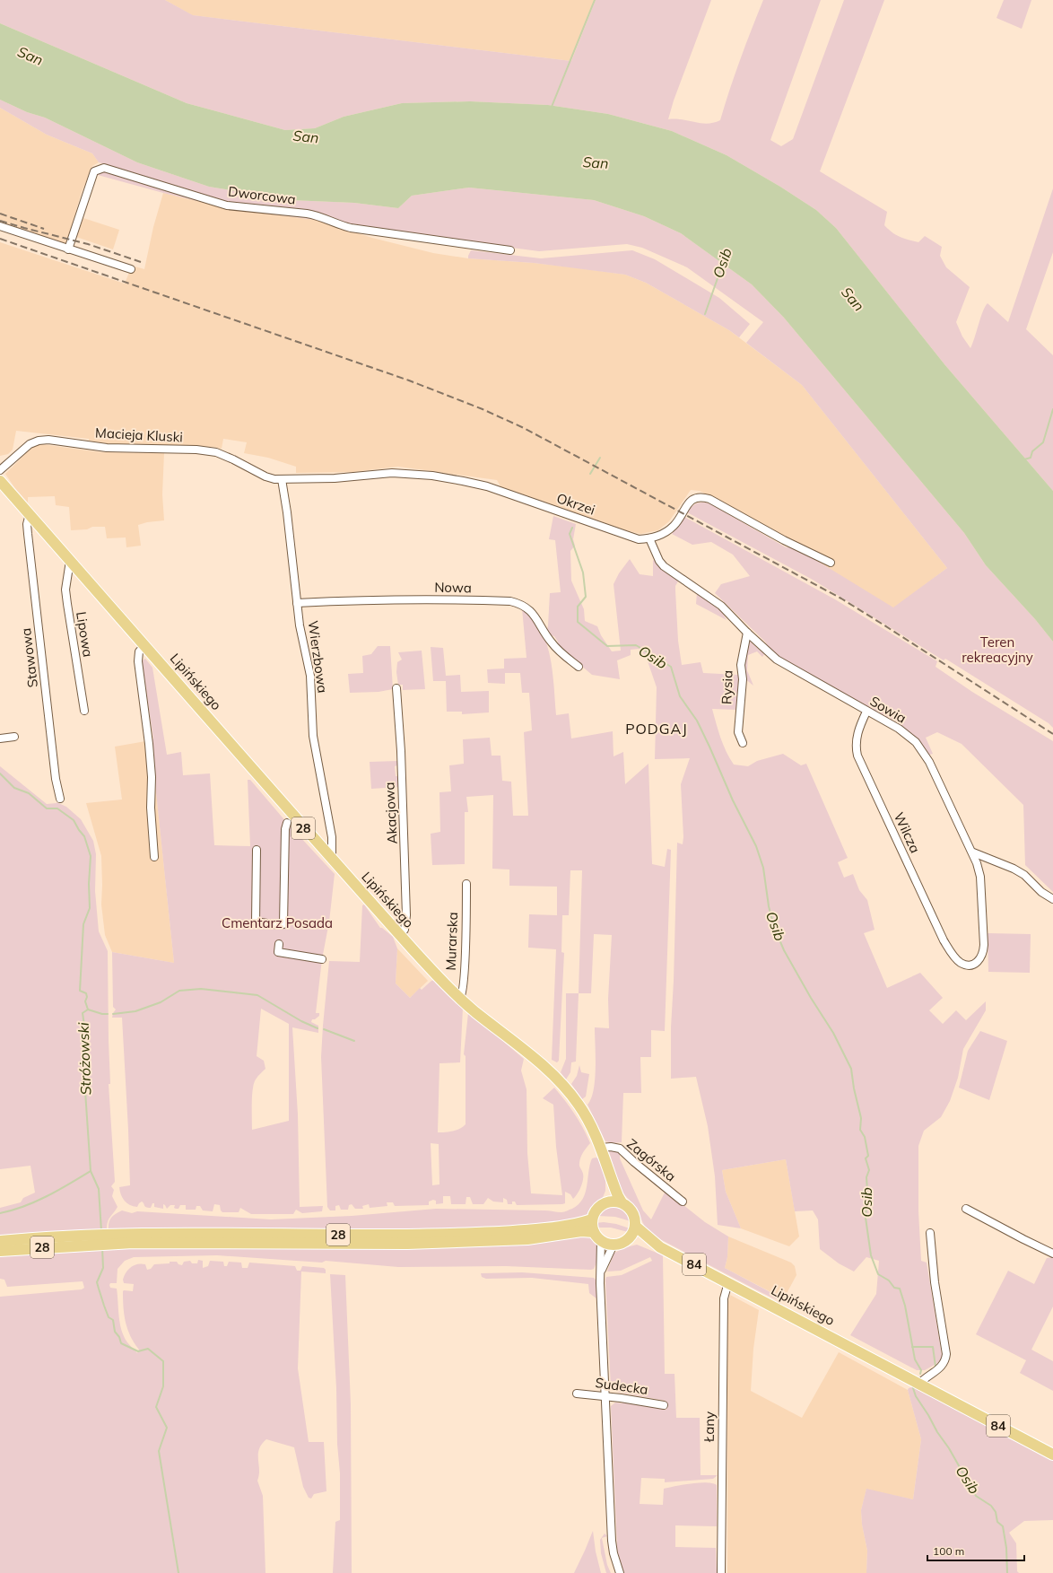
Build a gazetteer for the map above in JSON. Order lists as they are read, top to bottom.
{
  "streets": {
    "main road": ["Lipińskiego", "28", "84"],
    "street": [
      "Dworcowa",
      "Macieja Kluski",
      "Okrzei",
      "Nowa",
      "Lipowa",
      "Wierzbowa",
      "Stawowa",
      "Rysia",
      "Sowia",
      "Akacjowa",
      "Wilcza",
      "Murarska",
      "Zagórska",
      "Sudecka",
      "Łany"
    ]
  },
  "crossings": [
    ["Macieja Kluski", "Okrzei"],
    ["Macieja Kluski", "Wierzbowa"],
    ["Okrzei", "Wierzbowa"],
    ["Okrzei", "Sowia"],
    ["Nowa", "Wierzbowa"],
    ["Lipowa", "Lipińskiego"],
    ["Wierzbowa", "Lipińskiego"],
    ["Stawowa", "Lipińskiego"],
    ["Lipińskiego", "Akacjowa"],
    ["Lipińskiego", "28"],
    ["Lipińskiego", "Murarska"],
    ["Lipińskiego", "Zagórska"],
    ["Lipińskiego", "Łany"],
    ["Rysia", "Sowia"],
    ["Sowia", "Wilcza"]
  ],
  "districts": ["PODGAJ"],
  "water": ["San", "Osib", "Stróżowski"],
  "parks": ["Teren rekreacyjny", "Cmentarz Posada"],
  "scale_bar": "100 m"
}
